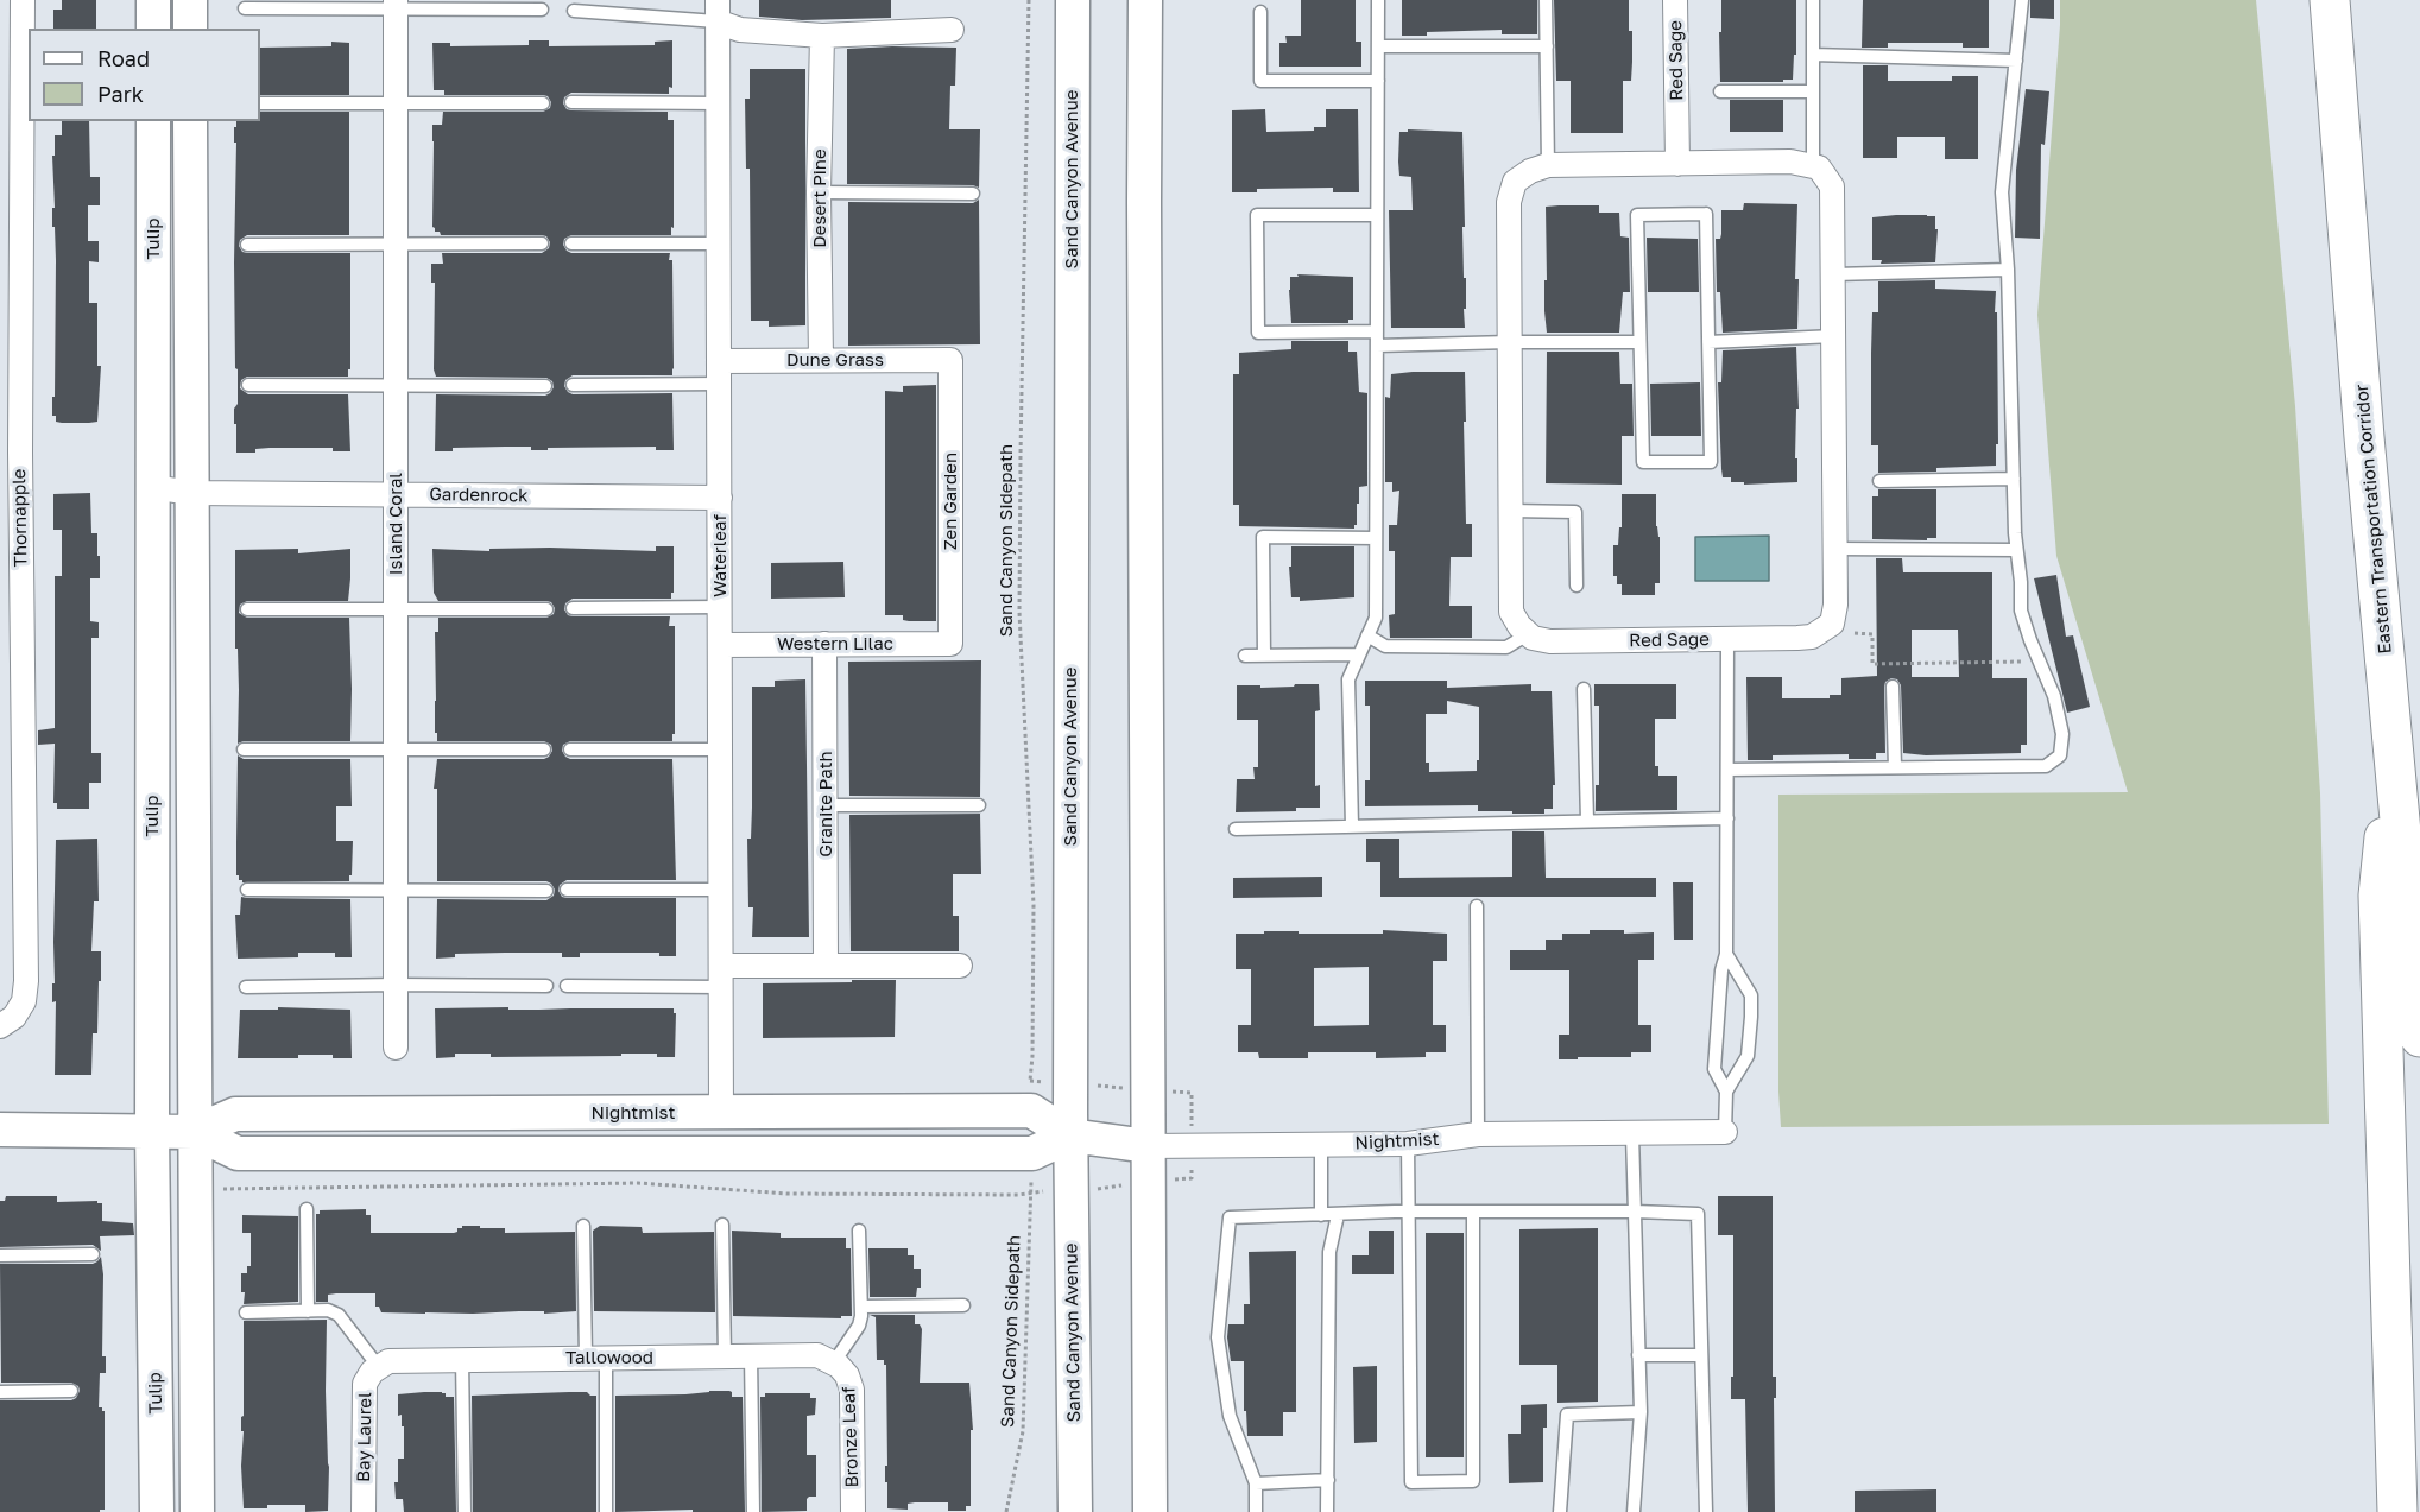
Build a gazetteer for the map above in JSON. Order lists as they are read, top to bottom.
{
  "streets": {
    "highway": ["Eastern Transportation Corridor"],
    "street": [
      "Red Sage",
      "Sand Canyon Avenue",
      "Desert Pine",
      "Tulip",
      "Dune Grass",
      "Gardenrock",
      "Zen Garden",
      "Thornapple",
      "Island Coral",
      "Waterleaf",
      "Western Lilac",
      "Granite Path",
      "Nightmist",
      "Tallowood",
      "Bay Laurel",
      "Bronze Leaf"
    ],
    "path": ["Sand Canyon Sidepath"]
  },
  "crossings": [
    ["Sand Canyon Avenue", "Nightmist"],
    ["Desert Pine", "Dune Grass"],
    ["Tulip", "Gardenrock"],
    ["Tulip", "Nightmist"],
    ["Dune Grass", "Zen Garden"],
    ["Dune Grass", "Waterleaf"],
    ["Gardenrock", "Island Coral"],
    ["Gardenrock", "Waterleaf"],
    ["Zen Garden", "Western Lilac"],
    ["Waterleaf", "Western Lilac"],
    ["Waterleaf", "Nightmist"],
    ["Western Lilac", "Granite Path"],
    ["Tallowood", "Bay Laurel"],
    ["Tallowood", "Bronze Leaf"]
  ],
  "legend": ["Road", "Park"]
}
